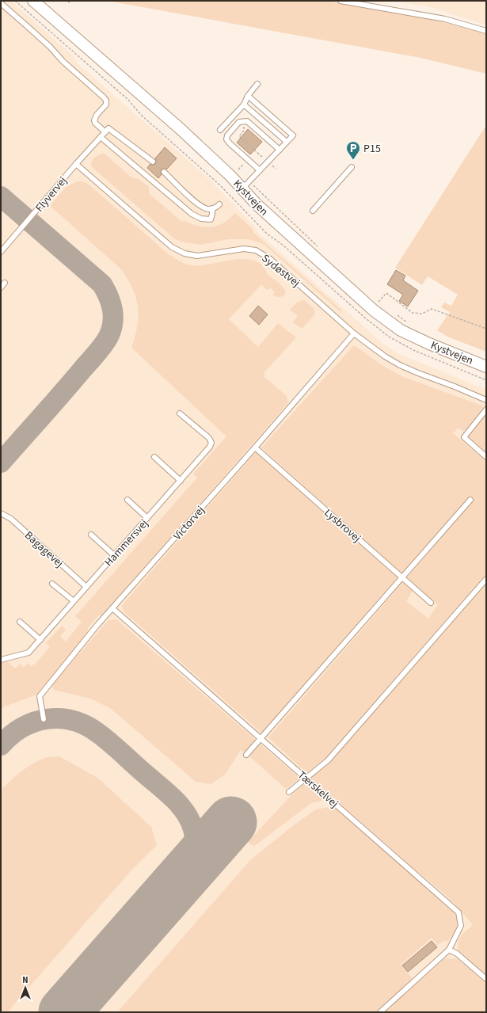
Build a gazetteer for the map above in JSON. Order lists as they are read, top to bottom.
{
  "streets": {
    "street": ["Kystvejen"],
    "lane": [
      "Flyvervej",
      "Sydøstvej",
      "Victorvej",
      "Lysbrovej",
      "Hammersvej",
      "Bagagevej",
      "Tærskelvej"
    ]
  },
  "crossings": [
    ["Flyvervej", "Sydøstvej"],
    ["Sydøstvej", "Victorvej"],
    ["Victorvej", "Lysbrovej"],
    ["Victorvej", "Tærskelvej"],
    ["Hammersvej", "Bagagevej"]
  ],
  "places": {
    "parking": ["P15"]
  },
  "north": "top"
}
